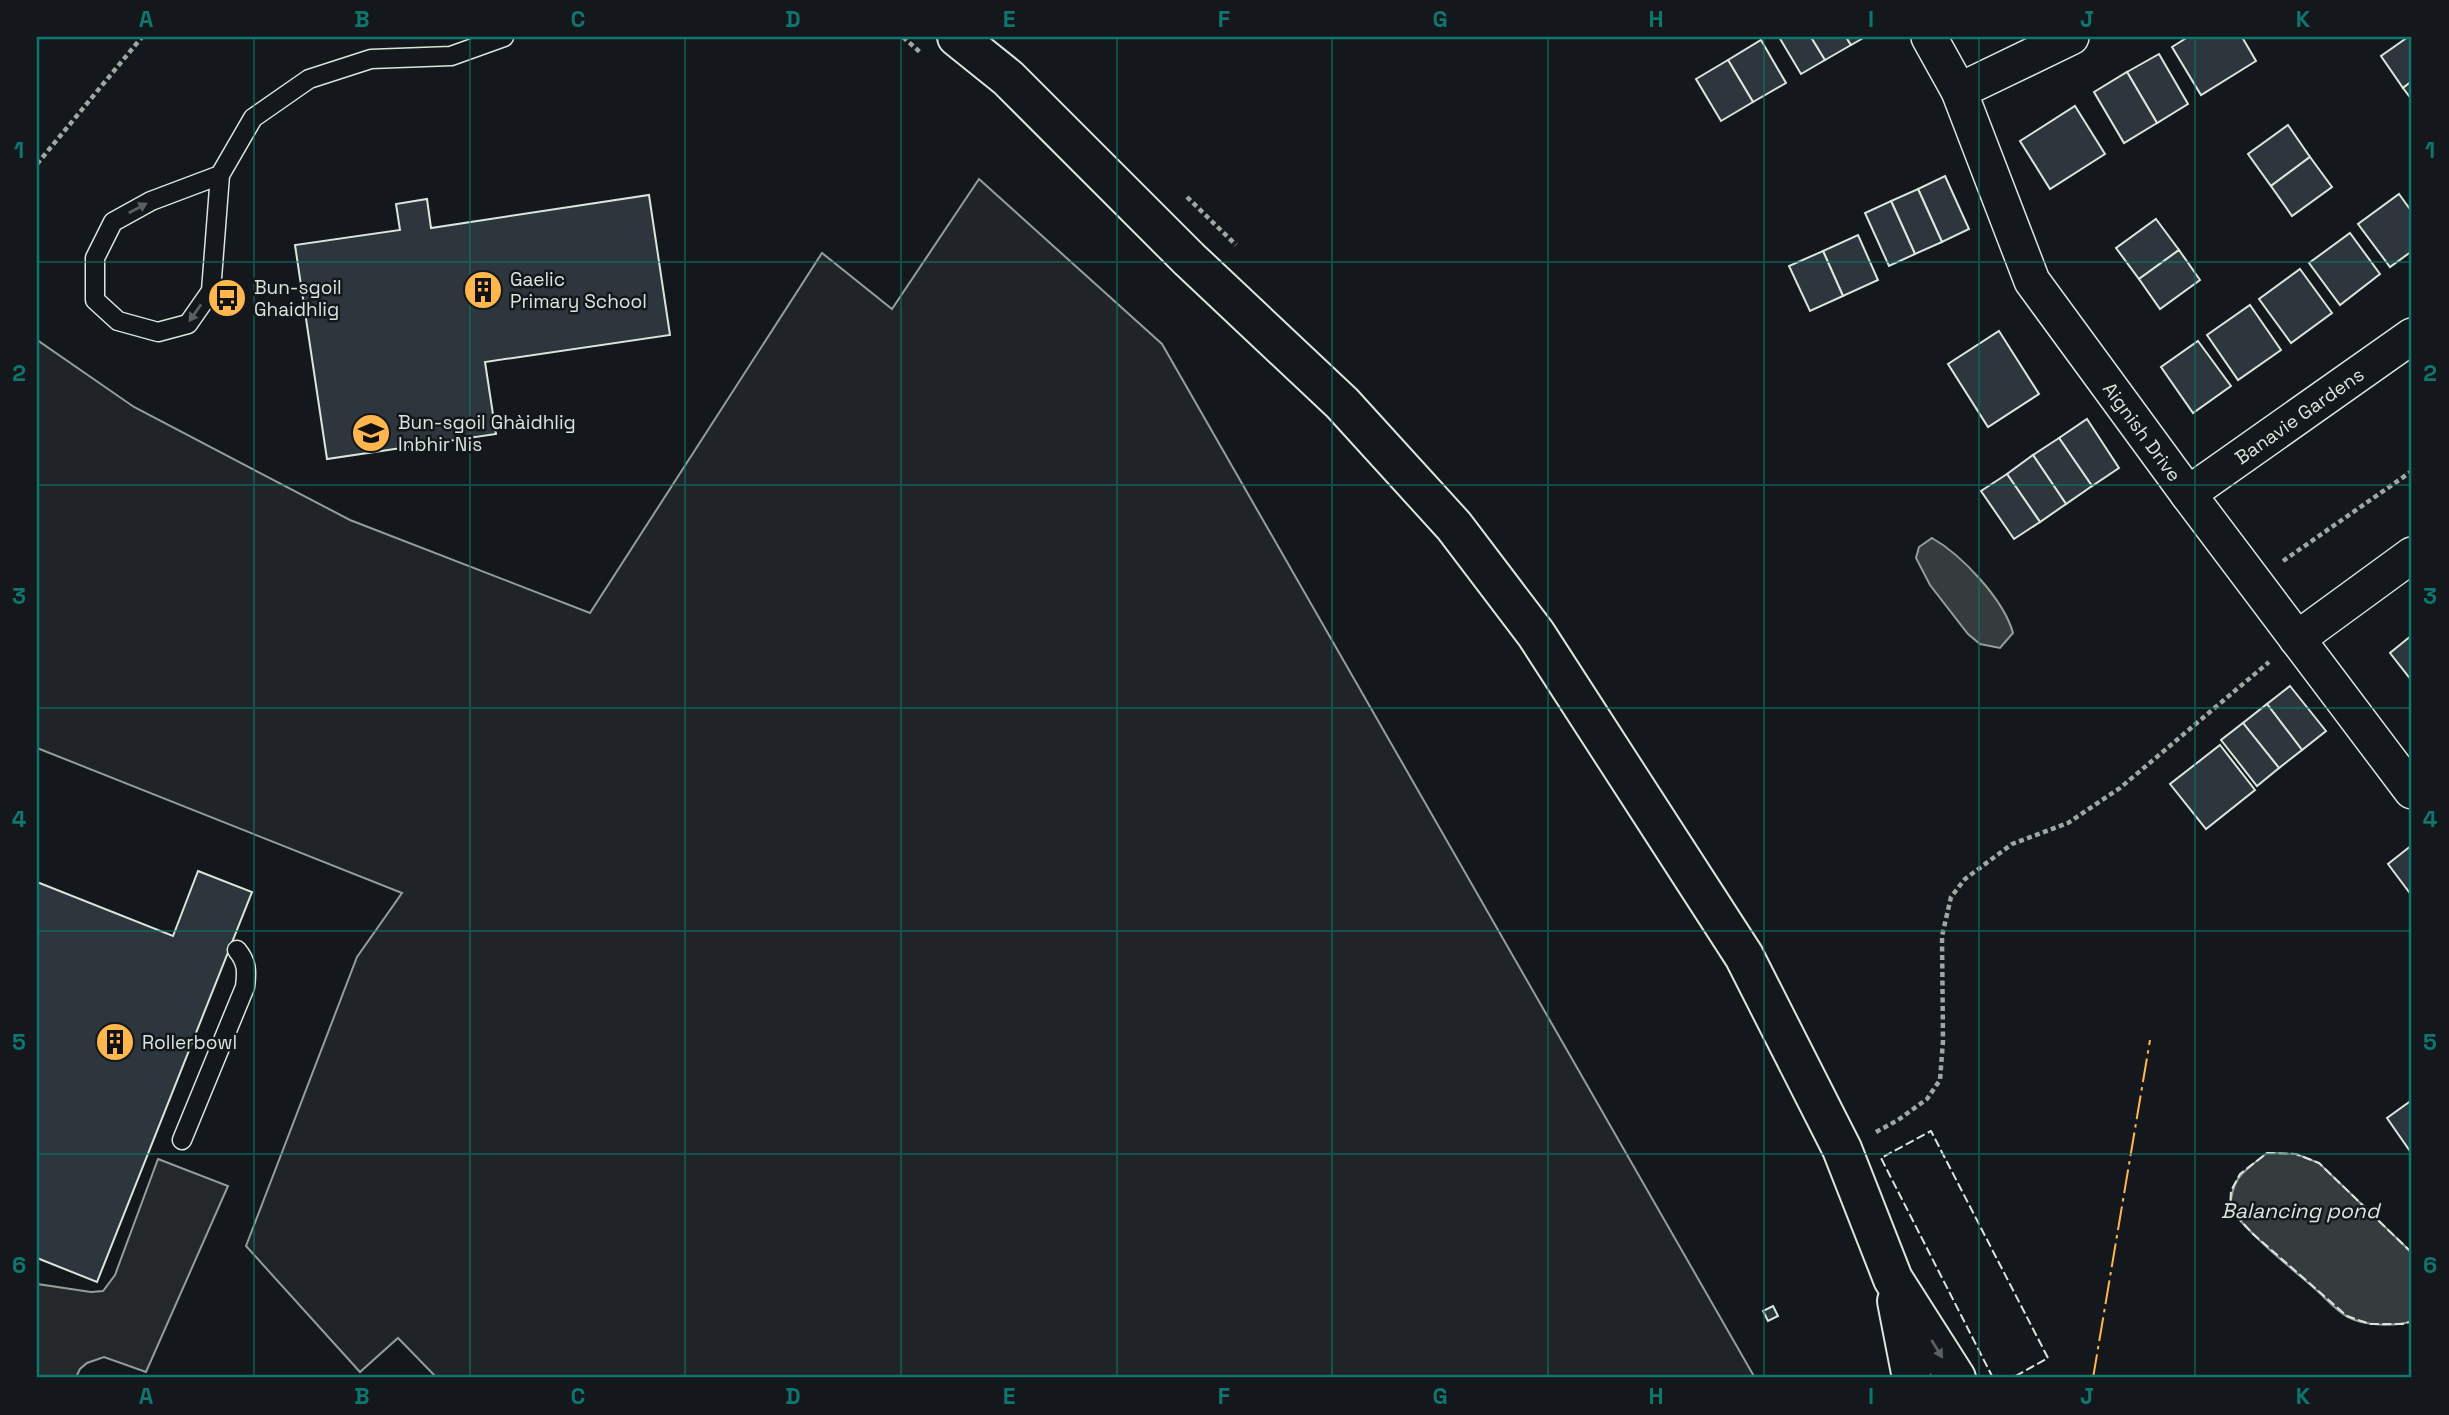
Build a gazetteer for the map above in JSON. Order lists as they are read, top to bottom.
{
  "streets": {
    "street": ["Banavie Gardens", "Aignish Drive"]
  },
  "crossings": [
    ["Banavie Gardens", "Aignish Drive"]
  ],
  "water": ["Balancing pond"],
  "places": {
    "building": ["Gaelic Primary School", "Rollerbowl"],
    "bus stop": ["Bun-sgoil Ghaidhlig"],
    "school or university": ["Bun-sgoil Ghàidhlig Inbhir Nis"]
  },
  "grid": {
    "columns": [
      "A",
      "B",
      "C",
      "D",
      "E",
      "F",
      "G",
      "H",
      "I",
      "J",
      "K"
    ],
    "rows": [
      "1",
      "2",
      "3",
      "4",
      "5",
      "6"
    ]
  }
}
